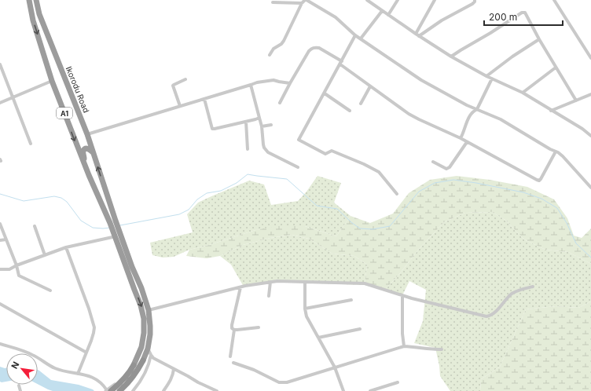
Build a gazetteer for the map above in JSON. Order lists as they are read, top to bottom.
{
  "streets": {
    "highway": ["Ikorodu Road", "A1"]
  },
  "scale_bar": "200 m",
  "north": "top left"
}
